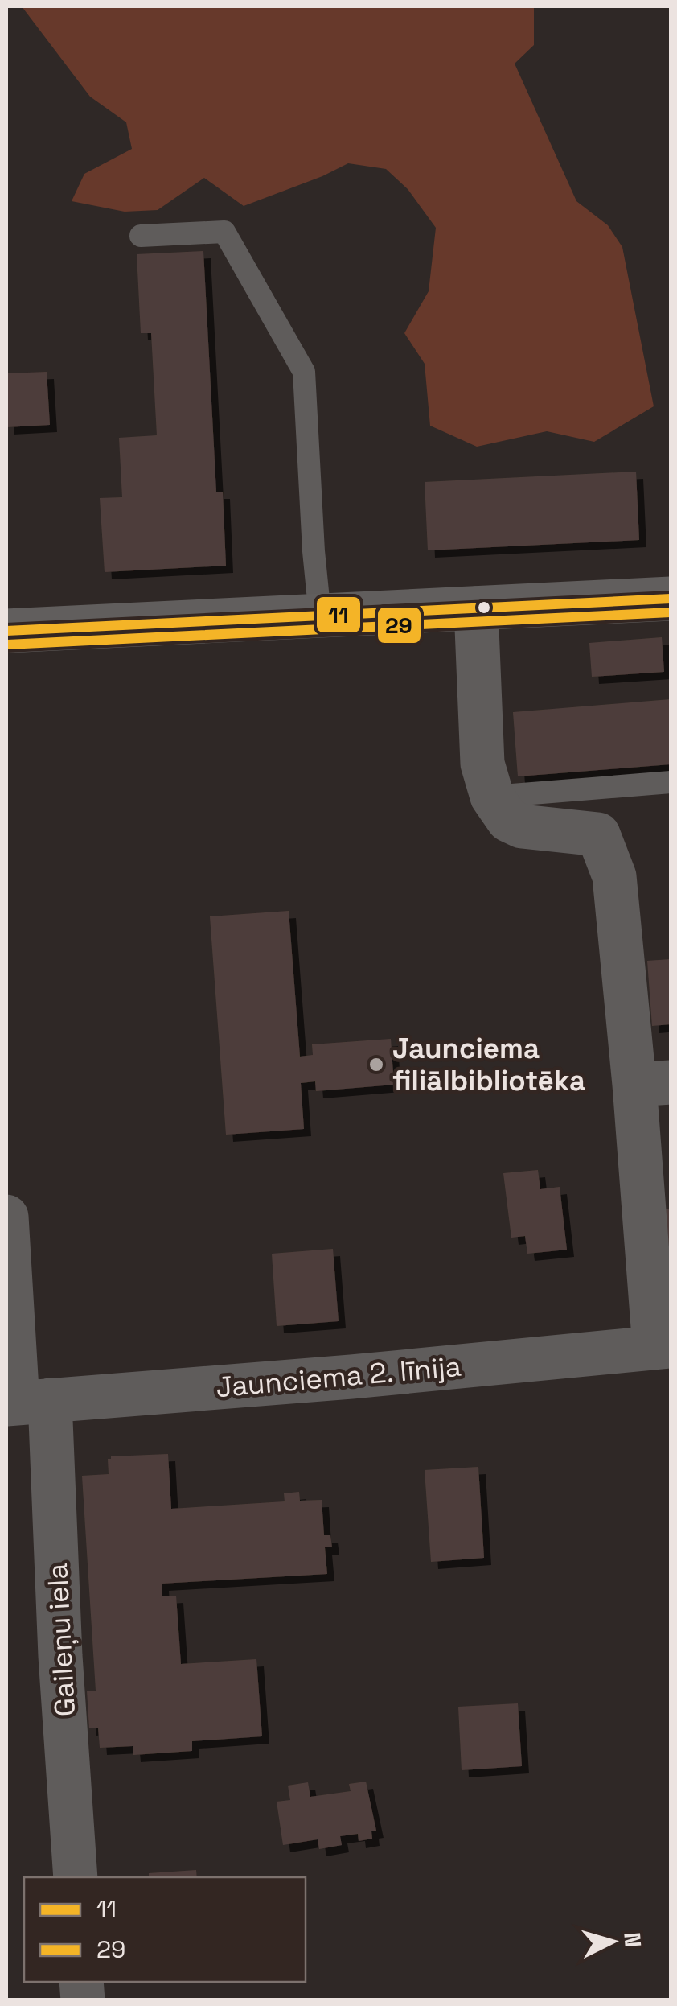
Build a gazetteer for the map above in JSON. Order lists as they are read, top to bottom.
{
  "streets": {
    "street": ["Jaunciema 2. līnija", "Gaileņu iela"]
  },
  "crossings": [
    ["Jaunciema 2. līnija", "Gaileņu iela"]
  ],
  "places": ["Jaunciema filiālbibliotēka"],
  "lines": ["transit line 11", "transit line 29"],
  "legend": ["11", "29"],
  "north": "right"
}
